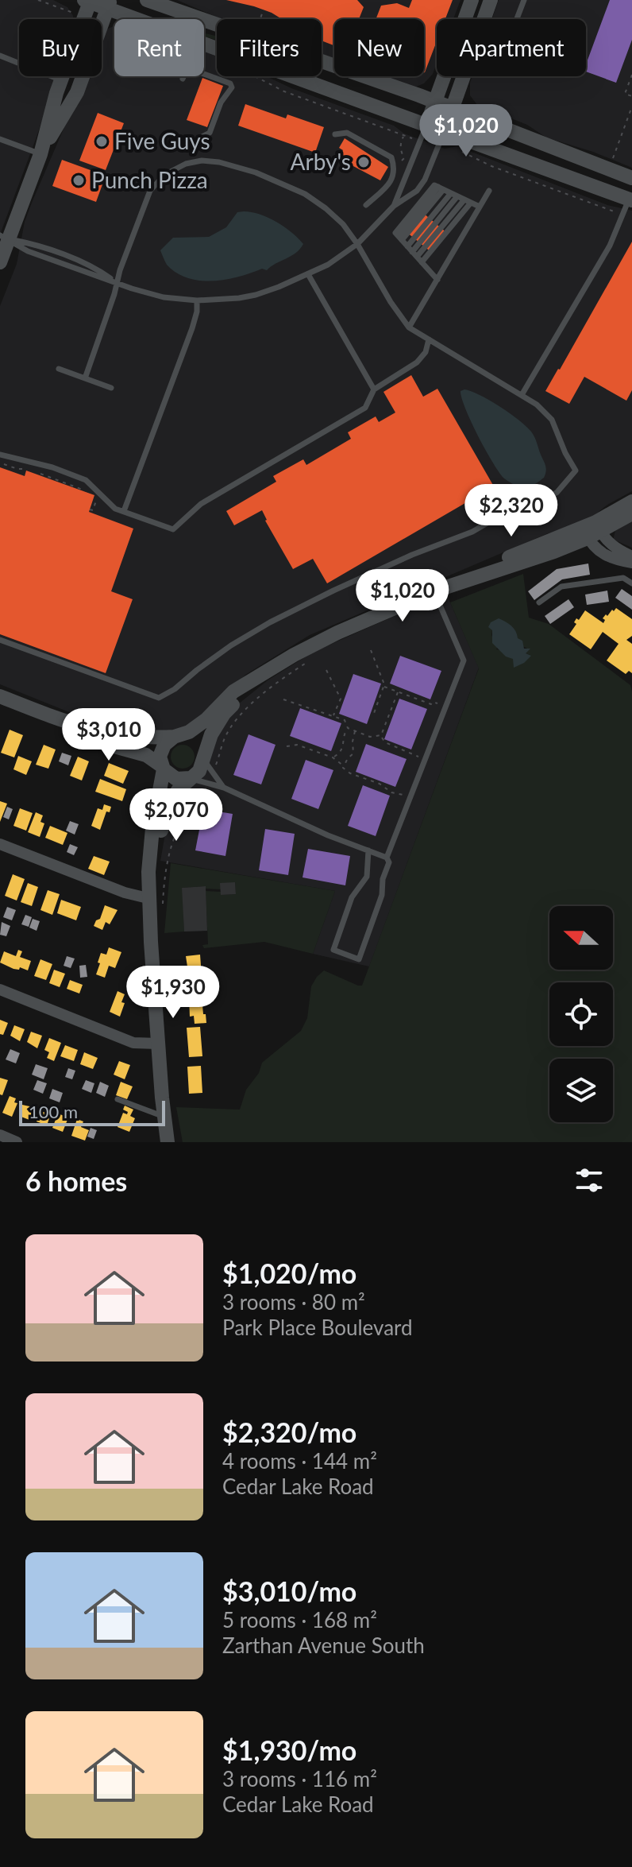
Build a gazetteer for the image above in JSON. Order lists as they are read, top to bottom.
{
  "places": ["Five Guys", "Arby's", "Punch Pizza"],
  "scale_bar": "100 m",
  "north": "left",
  "page": {
    "chip": [
      "Buy",
      "Rent",
      "Filters",
      "New",
      "Apartment"
    ],
    "price": [
      "$1,020",
      "$2,320",
      "$1,020",
      "$3,010",
      "$2,070",
      "$1,930"
    ],
    "scale": "100 m",
    "heading": "6 homes",
    "list": [
      {
        "name": "$1,020/mo",
        "note": "3 rooms · 80 m² · Park Place Boulevard"
      },
      {
        "name": "$2,320/mo",
        "note": "4 rooms · 144 m² · Cedar Lake Road"
      },
      {
        "name": "$3,010/mo",
        "note": "5 rooms · 168 m² · Zarthan Avenue South"
      },
      {
        "name": "$1,930/mo",
        "note": "3 rooms · 116 m² · Cedar Lake Road"
      }
    ]
  }
}
